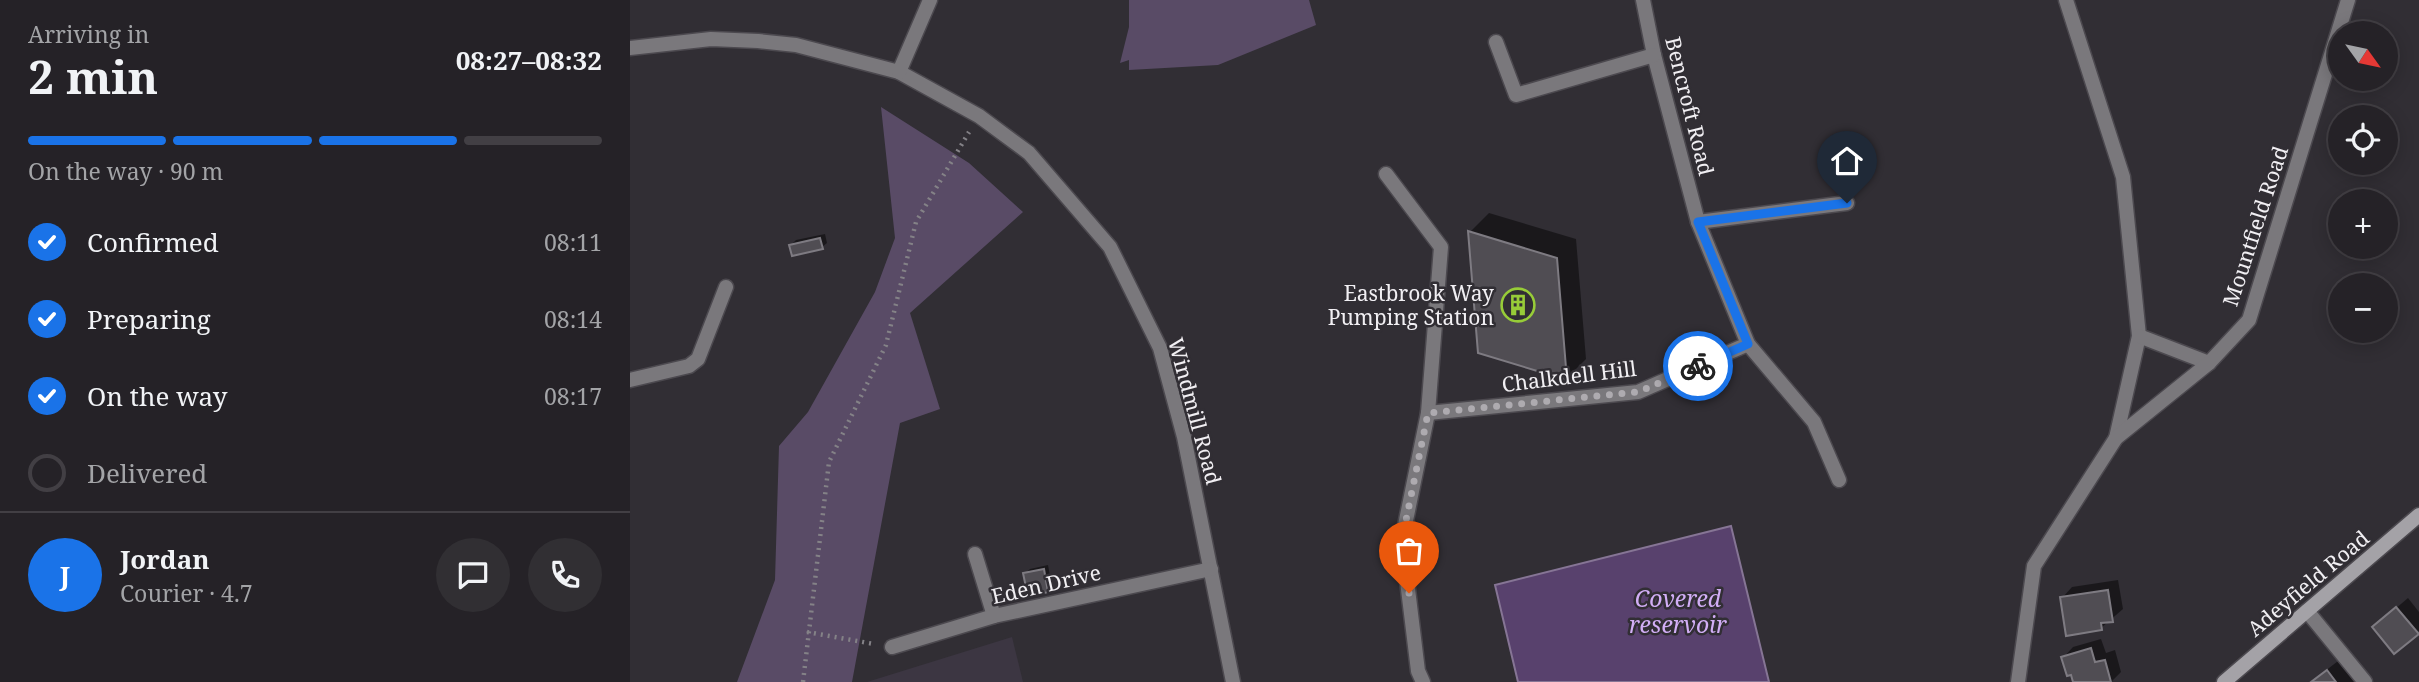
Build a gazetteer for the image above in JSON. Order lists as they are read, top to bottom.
{
  "streets": {
    "street": [
      "Bencroft Road",
      "Mountfield Road",
      "Chalkdell Hill",
      "Windmill Road",
      "Adeyfield Road",
      "Eden Drive"
    ]
  },
  "crossings": [
    ["Bencroft Road", "Chalkdell Hill"],
    ["Windmill Road", "Eden Drive"]
  ],
  "water": ["Covered reservoir"],
  "places": {
    "building": ["Eastbrook Way Pumping Station"]
  },
  "north": "bottom right",
  "page": {
    "heading": ["2 min", "Arriving in", "08:27–08:32"],
    "panel": ["Jordan", "Courier · 4.7"],
    "map_buttons": ["+", "−"],
    "bar": "On the way · 90 m",
    "list": [
      ["Confirmed", "08:11"],
      ["Preparing", "08:14"],
      ["On the way", "08:17"],
      "Delivered"
    ],
    "round": "J"
  }
}
